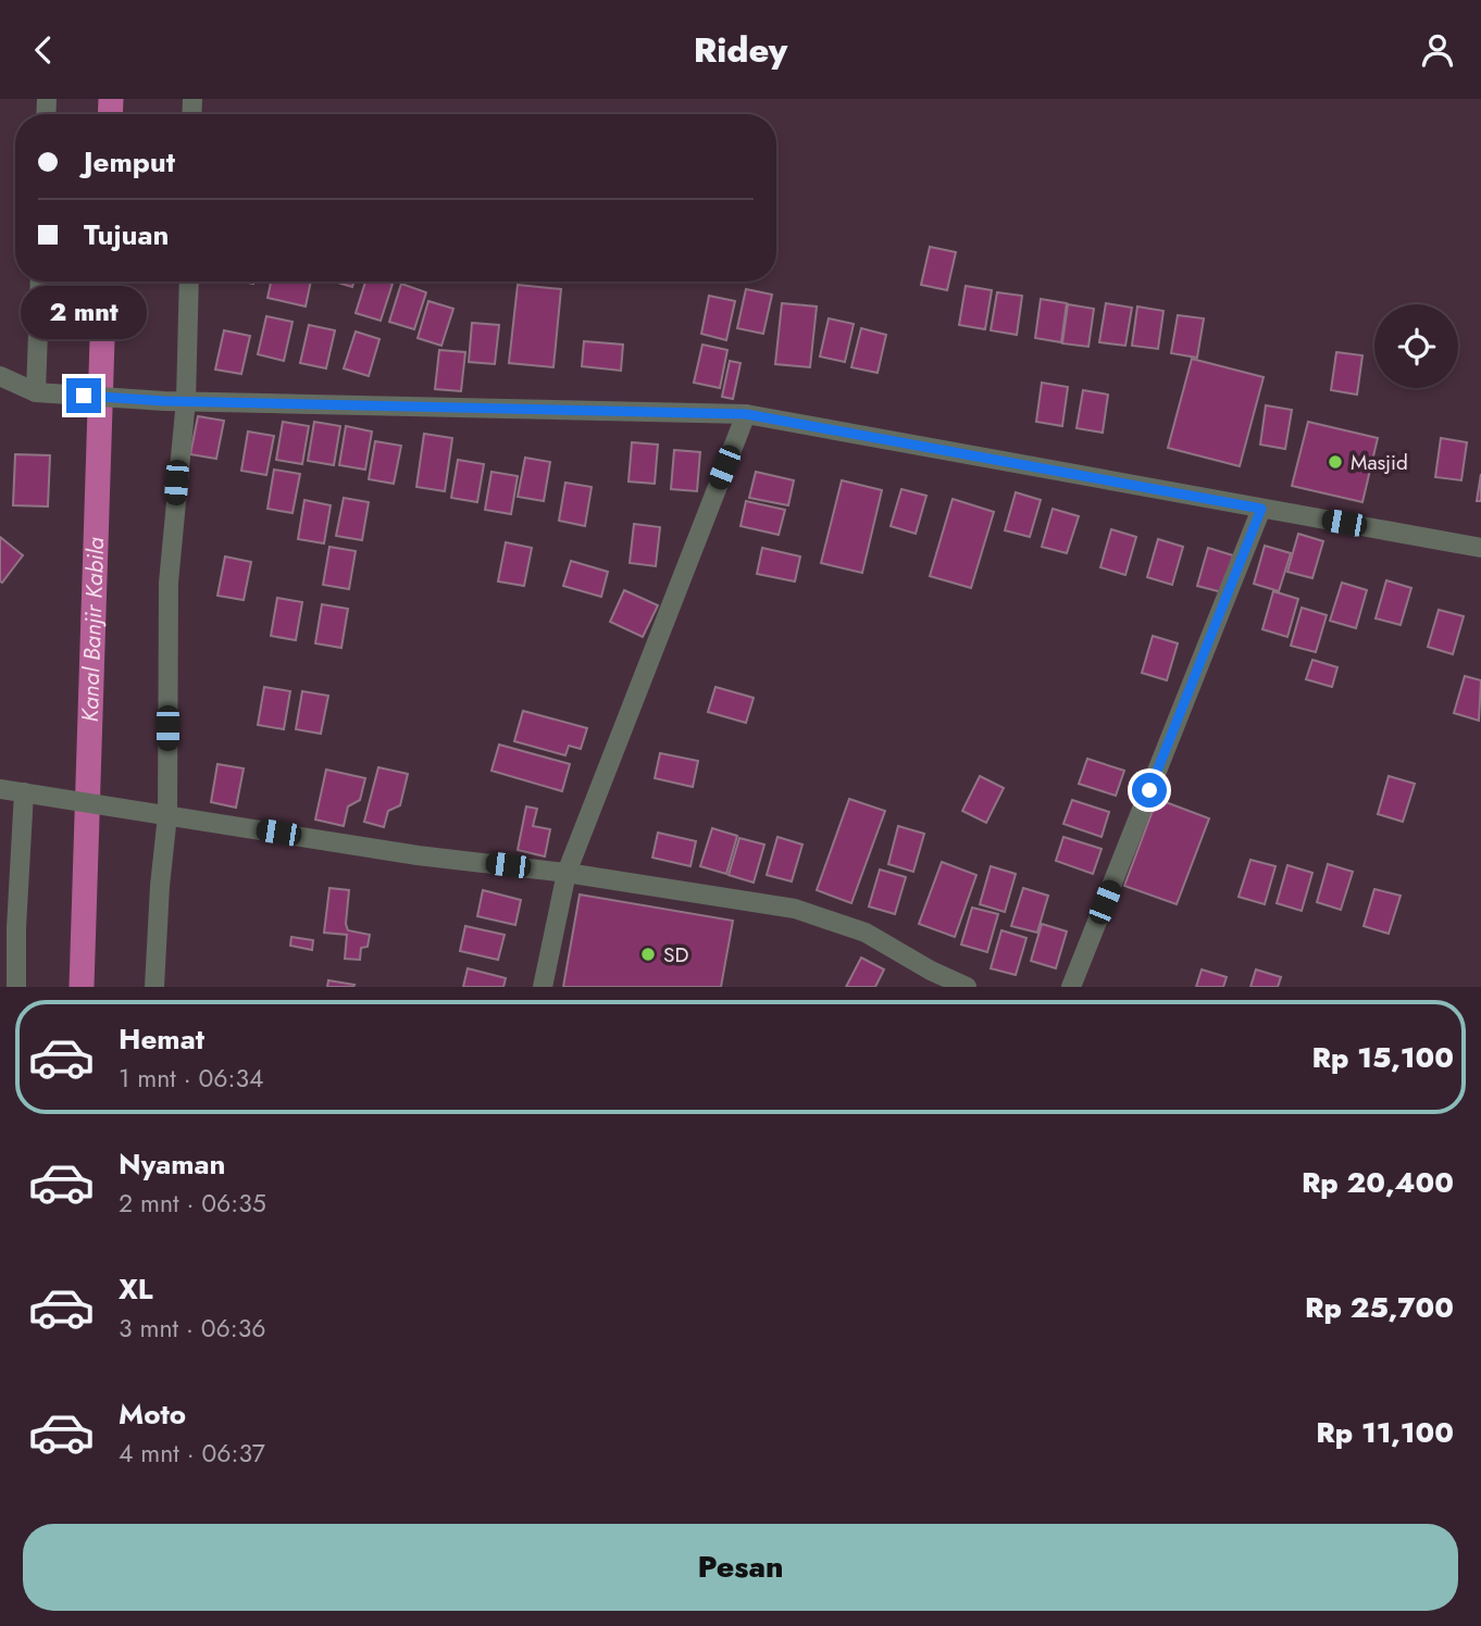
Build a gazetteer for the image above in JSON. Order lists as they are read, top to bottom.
{
  "water": ["Kanal Banjir Kabila"],
  "places": ["Masjid", "SD"],
  "page": {
    "header": "Ridey",
    "banner": ["Jemput", "Tujuan"],
    "bubble": "2 mnt",
    "list": [
      {
        "name": "Hemat",
        "note": "1 mnt · 06:34",
        "value": "Rp 15,100"
      },
      {
        "name": "Nyaman",
        "note": "2 mnt · 06:35",
        "value": "Rp 20,400"
      },
      {
        "name": "XL",
        "note": "3 mnt · 06:36",
        "value": "Rp 25,700"
      },
      {
        "name": "Moto",
        "note": "4 mnt · 06:37",
        "value": "Rp 11,100"
      }
    ],
    "buttons": "Pesan"
  }
}
